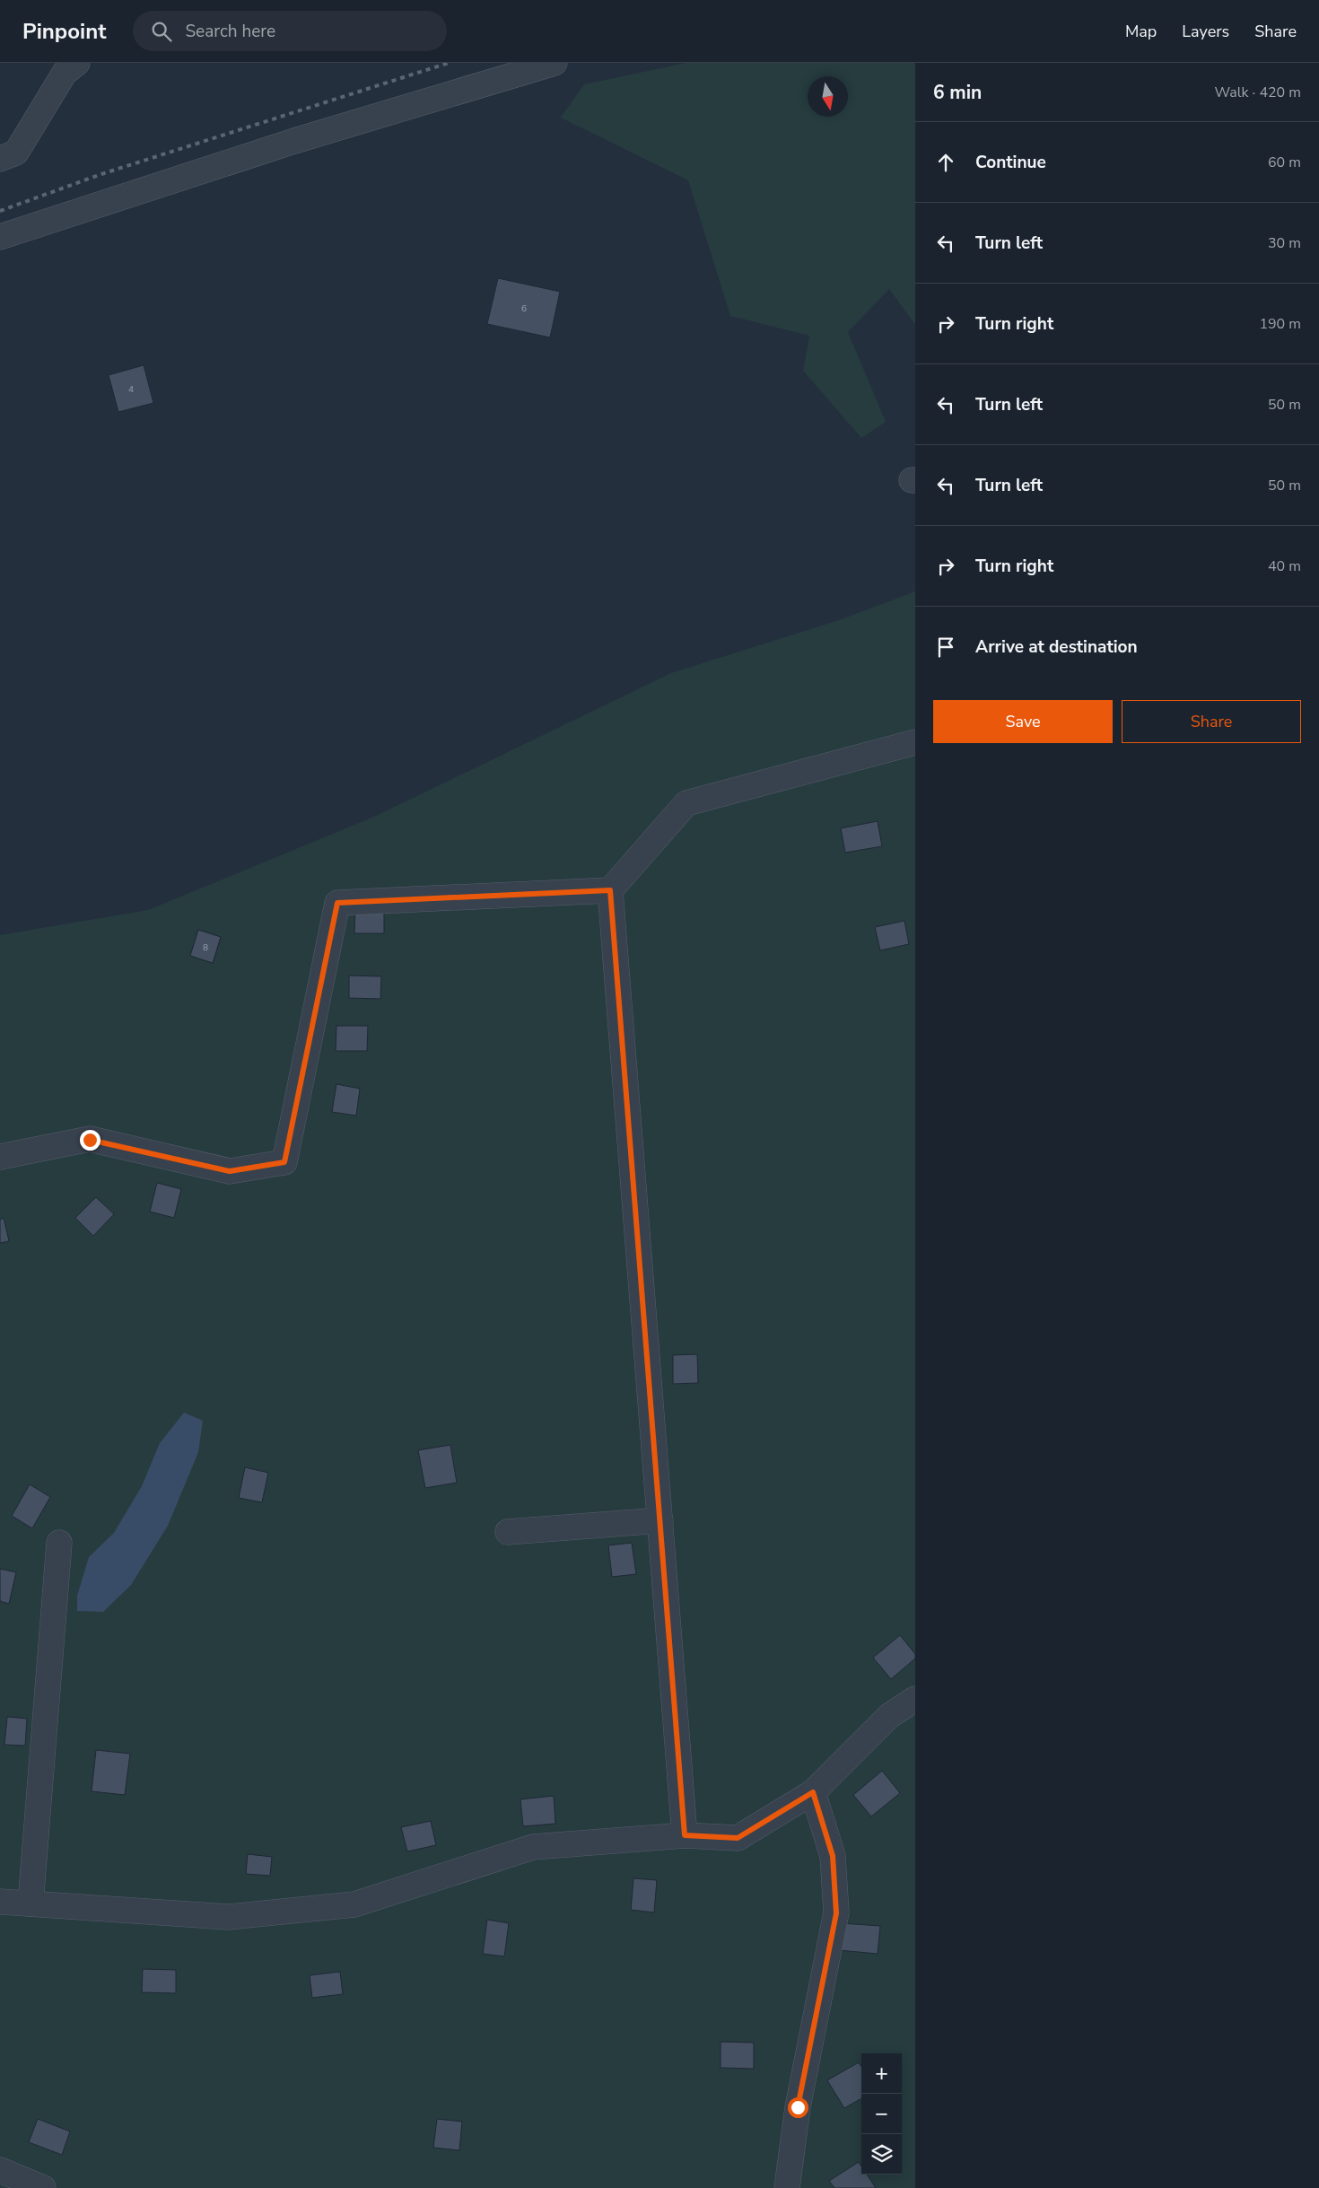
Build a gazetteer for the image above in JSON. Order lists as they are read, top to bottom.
{
  "house_numbers": ["6", "4", "8"],
  "north": "bottom",
  "page": {
    "header": "Pinpoint",
    "search": "Search here",
    "nav": ["Map", "Layers", "Share"],
    "heading": ["6 min", "Walk · 420 m"],
    "list": [
      ["Continue", "60 m"],
      ["Turn left", "30 m"],
      ["Turn right", "190 m"],
      ["Turn left", "50 m"],
      ["Turn left", "50 m"],
      ["Turn right", "40 m"],
      "Arrive at destination"
    ],
    "buttons": ["Save", "Share"],
    "map_buttons": ["+", "−"]
  }
}
